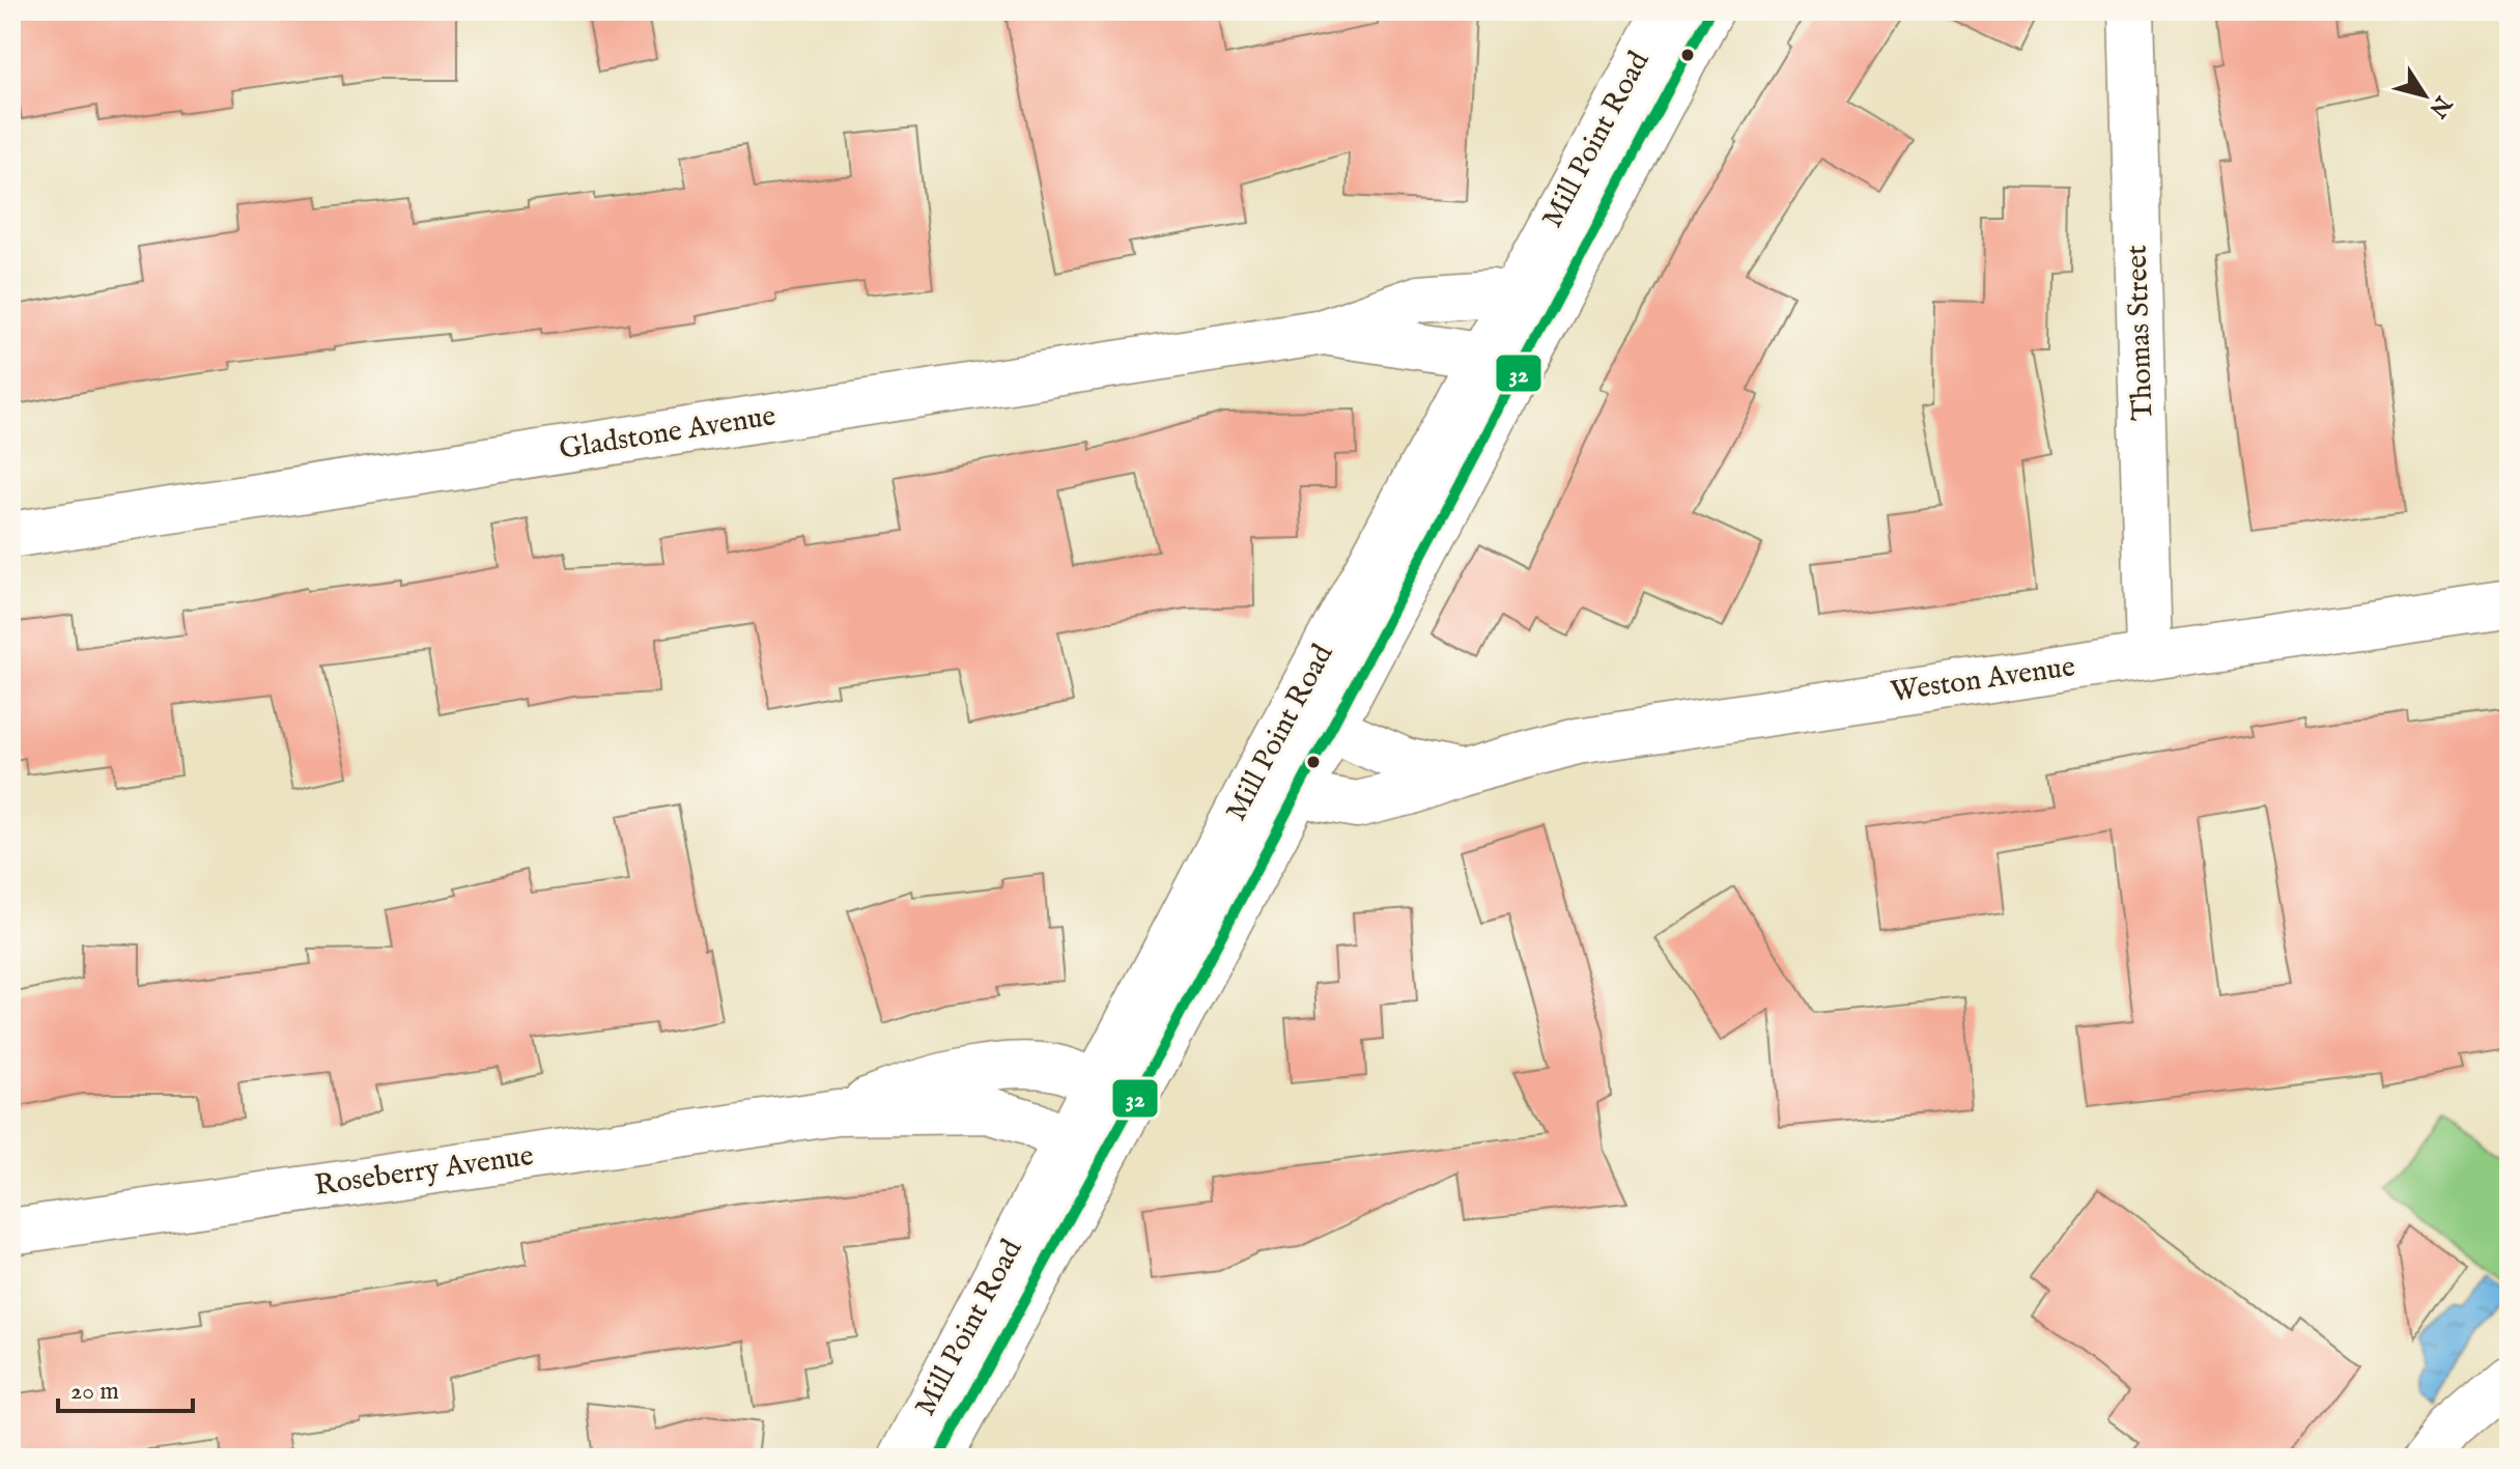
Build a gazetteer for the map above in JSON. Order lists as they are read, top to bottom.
{
  "streets": {
    "street": [
      "Mill Point Road",
      "Thomas Street",
      "Gladstone Avenue",
      "Weston Avenue",
      "Roseberry Avenue"
    ]
  },
  "crossings": [
    ["Mill Point Road", "Gladstone Avenue"],
    ["Mill Point Road", "Weston Avenue"],
    ["Mill Point Road", "Roseberry Avenue"],
    ["Thomas Street", "Weston Avenue"]
  ],
  "lines": ["transit line 32"],
  "scale_bar": "20 m",
  "north": "bottom right"
}
